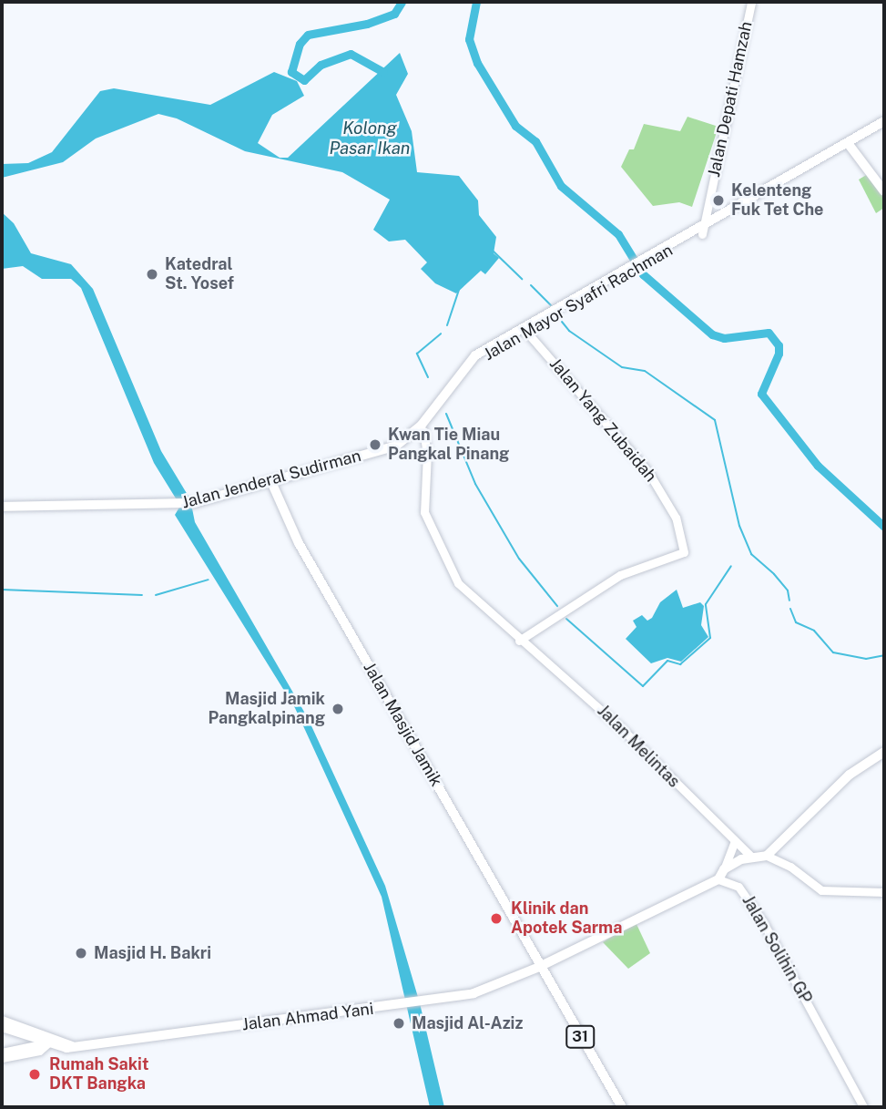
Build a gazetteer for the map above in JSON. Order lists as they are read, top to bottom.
{
  "streets": {
    "highway": [
      "Jalan Mayor Syafri Rachman",
      "Jalan Jenderal Sudirman",
      "Jalan Masjid Jamik",
      "31"
    ],
    "main road": [
      "Jalan Depati Hamzah",
      "Jalan Yang Zubaidah",
      "Jalan Melintas",
      "Jalan Solihin GP",
      "Jalan Ahmad Yani"
    ]
  },
  "crossings": [
    ["Jalan Depati Hamzah", "Jalan Mayor Syafri Rachman"],
    ["Jalan Mayor Syafri Rachman", "Jalan Yang Zubaidah"],
    ["Jalan Mayor Syafri Rachman", "Jalan Jenderal Sudirman"],
    ["Jalan Yang Zubaidah", "Jalan Melintas"],
    ["Jalan Jenderal Sudirman", "Jalan Masjid Jamik"],
    ["Jalan Jenderal Sudirman", "Jalan Melintas"],
    ["Jalan Masjid Jamik", "Jalan Ahmad Yani"],
    ["Jalan Masjid Jamik", "31"],
    ["Jalan Ahmad Yani", "31"]
  ],
  "water": ["Kolong Pasar Ikan"],
  "places": [
    "Kelenteng Fuk Tet Che",
    "Katedral St. Yosef",
    "Kwan Tie Miau Pangkal Pinang",
    "Masjid Jamik Pangkalpinang",
    "Klinik dan Apotek Sarma",
    "Masjid H. Bakri",
    "Masjid Al-Aziz",
    "Rumah Sakit DKT Bangka"
  ]
}
